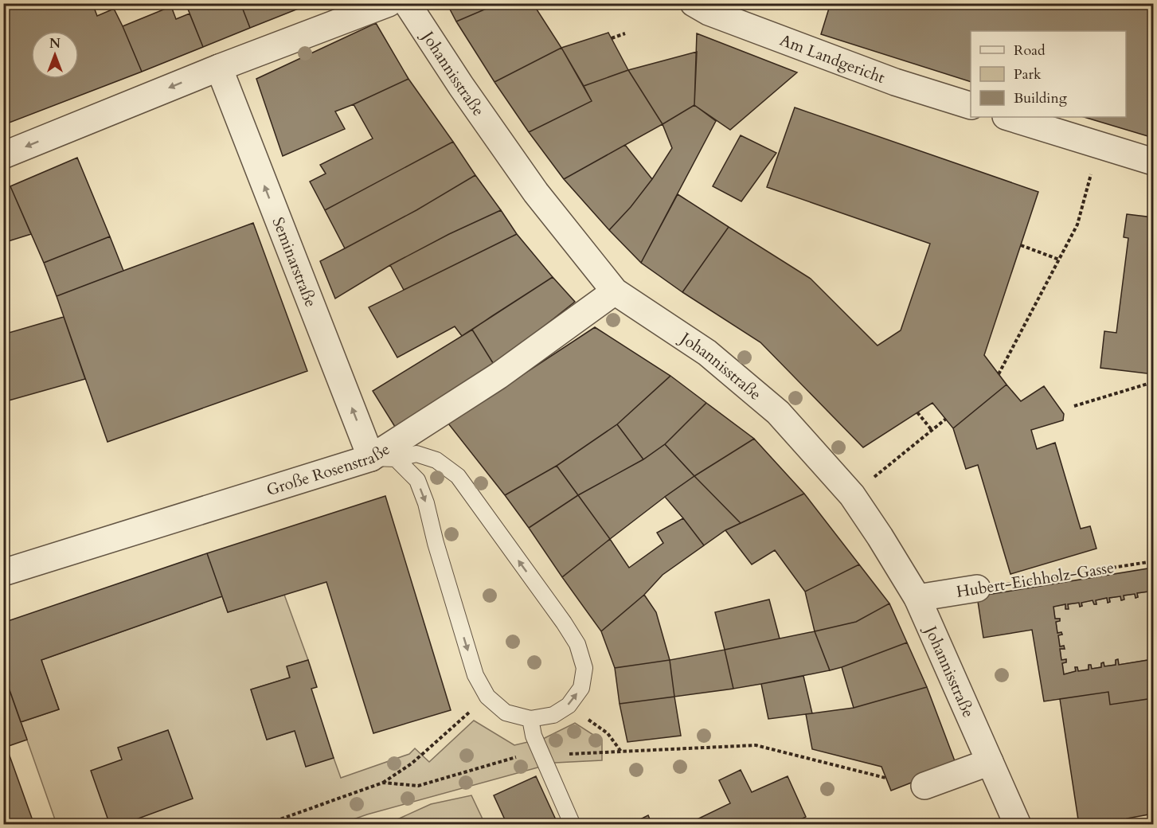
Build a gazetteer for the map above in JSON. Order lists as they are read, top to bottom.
{
  "streets": {
    "street": [
      "Am Landgericht",
      "Johannisstraße",
      "Seminarstraße",
      "Große Rosenstraße",
      "Hubert-Eichholz-Gasse"
    ]
  },
  "crossings": [
    ["Johannisstraße", "Große Rosenstraße"],
    ["Johannisstraße", "Hubert-Eichholz-Gasse"],
    ["Seminarstraße", "Große Rosenstraße"]
  ],
  "one_way": ["Seminarstraße"],
  "legend": ["Road", "Park", "Building"],
  "north": "top"
}
